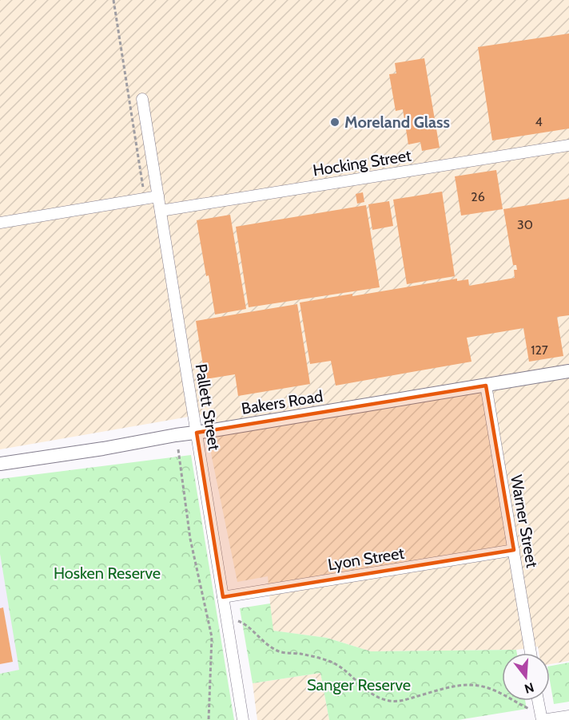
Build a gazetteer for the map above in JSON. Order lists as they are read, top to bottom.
{
  "streets": {
    "street": [
      "Hocking Street",
      "Bakers Road",
      "Pallett Street",
      "Warner Street",
      "Lyon Street"
    ]
  },
  "crossings": [
    ["Hocking Street", "Pallett Street"],
    ["Bakers Road", "Pallett Street"],
    ["Bakers Road", "Warner Street"],
    ["Pallett Street", "Lyon Street"],
    ["Warner Street", "Lyon Street"]
  ],
  "parks": ["Hosken Reserve", "Sanger Reserve"],
  "places": ["Moreland Glass"],
  "house_numbers": [
    "4",
    "26",
    "30",
    "127"
  ],
  "north": "bottom"
}
